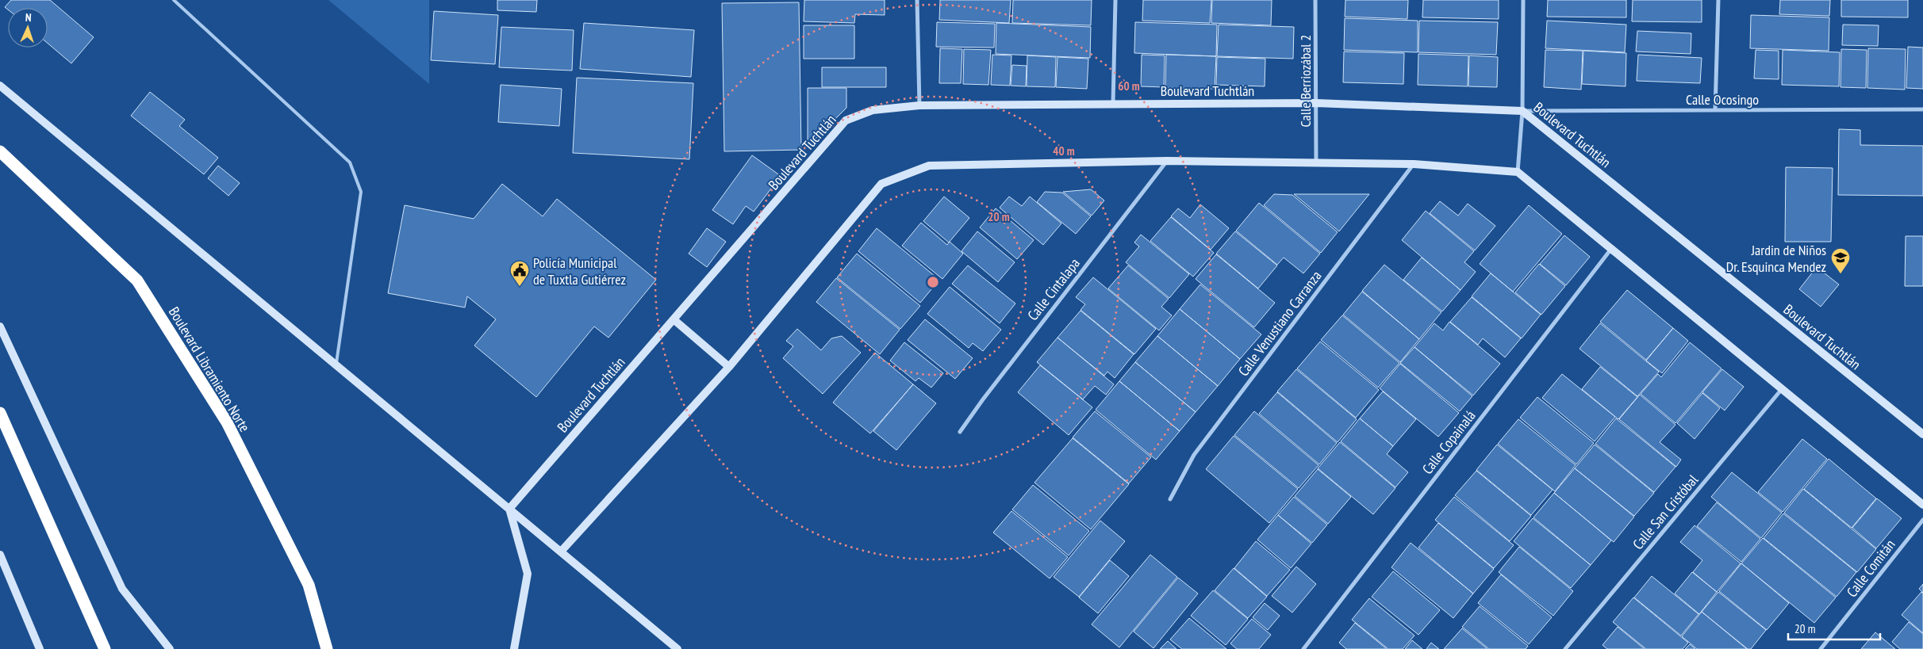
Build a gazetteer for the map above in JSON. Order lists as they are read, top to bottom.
{
  "streets": {
    "highway": ["Boulevard Libramiento Norte"],
    "street": [
      "Calle Berriozábal 2",
      "Boulevard Tuchtlán",
      "Calle Ocosingo",
      "Calle Cintalapa",
      "Calle Venustiano Carranza",
      "Calle Copainalá",
      "Calle San Cristóbal",
      "Calle Comitán"
    ]
  },
  "crossings": [
    ["Calle Berriozábal 2", "Boulevard Tuchtlán"],
    ["Boulevard Tuchtlán", "Calle Ocosingo"]
  ],
  "places": {
    "school or university": ["Jardin de Niños Dr. Esquinca Mendez"],
    "public building": ["Policía Municipal de Tuxtla Gutiérrez"]
  },
  "scale_bar": "20 m",
  "north": "top",
  "rings": ["60 m", "40 m", "20 m"]
}
